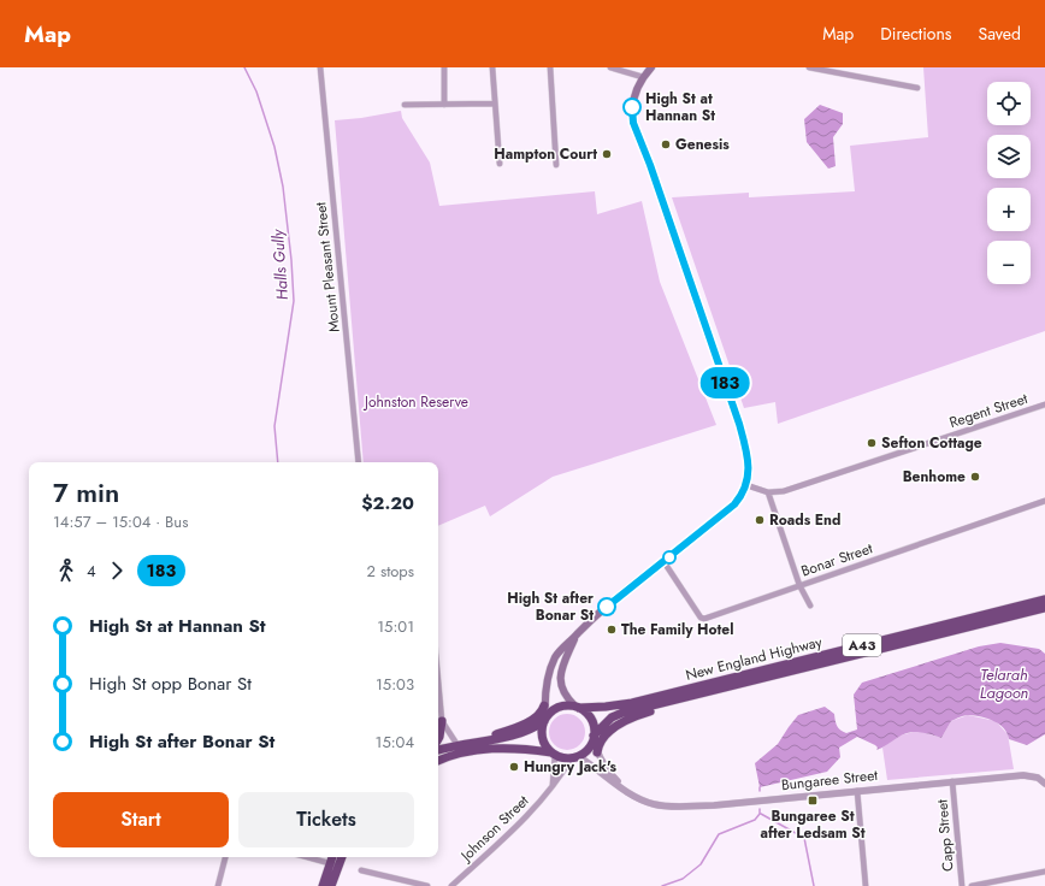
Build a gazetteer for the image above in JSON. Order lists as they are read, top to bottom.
{
  "streets": {
    "highway": ["A43", "New England Highway"],
    "street": [
      "Mount Pleasant Street",
      "Regent Street",
      "Bonar Street",
      "Bungaree Street",
      "Johnson Street",
      "Capp Street"
    ]
  },
  "crossings": [
    ["A43", "New England Highway"],
    ["A43", "Bungaree Street"],
    ["A43", "Johnson Street"],
    ["New England Highway", "Bungaree Street"],
    ["New England Highway", "Johnson Street"],
    ["Bungaree Street", "Johnson Street"],
    ["Bungaree Street", "Capp Street"]
  ],
  "water": ["Halls Gully", "Telarah Lagoon"],
  "parks": ["Johnston Reserve"],
  "places": {
    "other": [
      "High St at Hannan St",
      "Genesis",
      "Hampton Court",
      "Sefton Cottage",
      "Benhome",
      "Roads End",
      "High St after Bonar St",
      "The Family Hotel",
      "Hungry Jack's"
    ],
    "transit": ["Bungaree St after Ledsam St"]
  },
  "lines": ["bus line 183"],
  "page": {
    "header": "Map",
    "nav": ["Map", "Directions", "Saved"],
    "on_map": "183",
    "map_buttons": ["+", "−"],
    "heading": ["7 min", "14:57 – 15:04 · Bus", "$2.20"],
    "legs": ["4", "183", "2 stops"],
    "list": [
      {
        "name": "High St at Hannan St",
        "value": "15:01"
      },
      {
        "name": "High St opp Bonar St",
        "value": "15:03"
      },
      {
        "name": "High St after Bonar St",
        "value": "15:04"
      }
    ],
    "buttons": ["Start", "Tickets"]
  }
}
